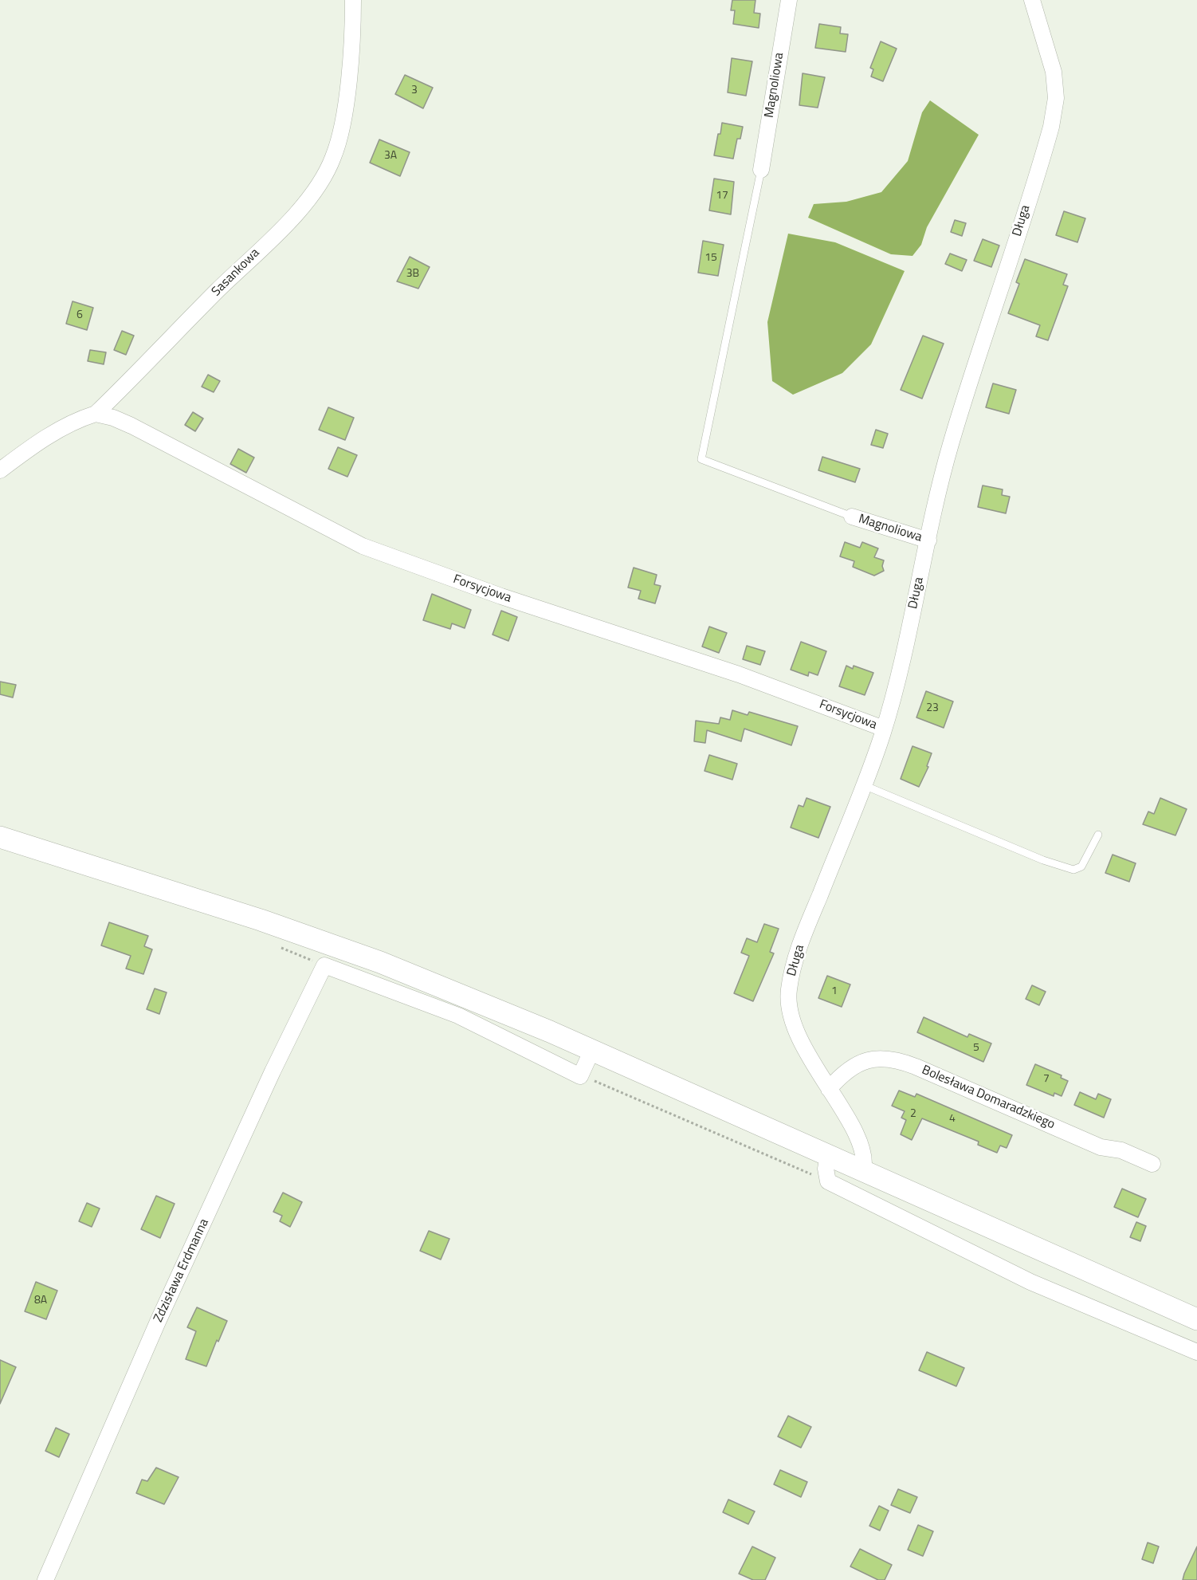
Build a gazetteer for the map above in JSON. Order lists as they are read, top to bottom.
{
  "streets": {
    "street": [
      "Magnoliowa",
      "Długa",
      "Sasankowa",
      "Forsycjowa",
      "Bolesława Domaradzkiego",
      "Zdzisława Erdmanna"
    ]
  },
  "crossings": [
    ["Magnoliowa", "Długa"],
    ["Długa", "Forsycjowa"],
    ["Długa", "Bolesława Domaradzkiego"],
    ["Sasankowa", "Forsycjowa"]
  ],
  "house_numbers": [
    "3",
    "3A",
    "17",
    "15",
    "3B",
    "6",
    "23",
    "1",
    "5",
    "7",
    "2",
    "4",
    "8A"
  ]
}
